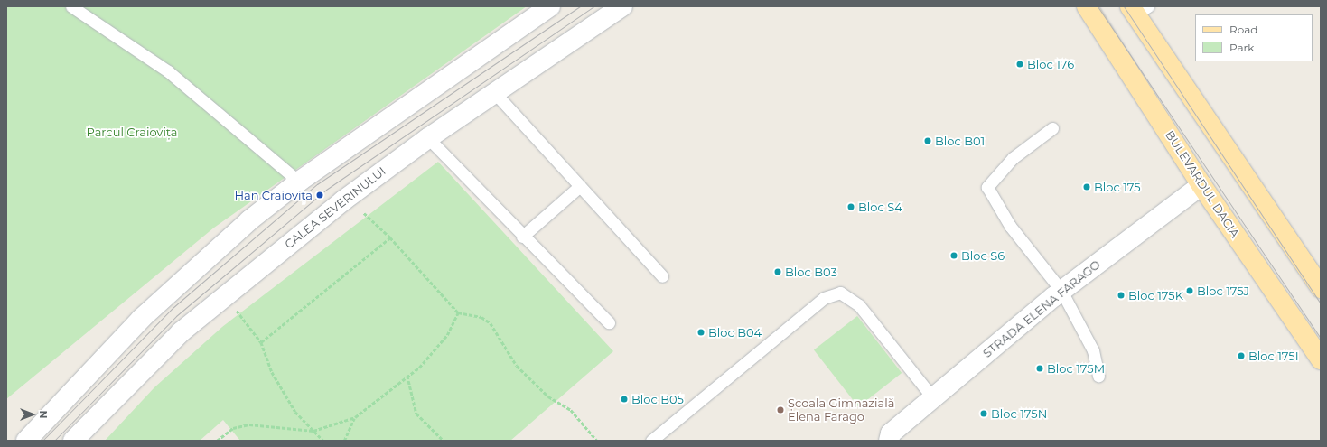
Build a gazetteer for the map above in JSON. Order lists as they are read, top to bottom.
{
  "streets": {
    "main road": ["BULEVARDUL DACIA", "CALEA SEVERINULUI", "STRADA ELENA FARAGO"]
  },
  "crossings": [
    ["BULEVARDUL DACIA", "STRADA ELENA FARAGO"]
  ],
  "parks": ["Parcul Craiovița"],
  "places": [
    "Bloc 176",
    "Bloc B01",
    "Bloc 175",
    "Han Craiovița",
    "Bloc S4",
    "Bloc S6",
    "Bloc B03",
    "Bloc 175J",
    "Bloc 175K",
    "Bloc B04",
    "Bloc 175I",
    "Bloc 175M",
    "Bloc B05",
    "Școala Gimnazială Elena Farago",
    "Bloc 175N"
  ],
  "legend": ["Road", "Park"],
  "north": "right"
}
